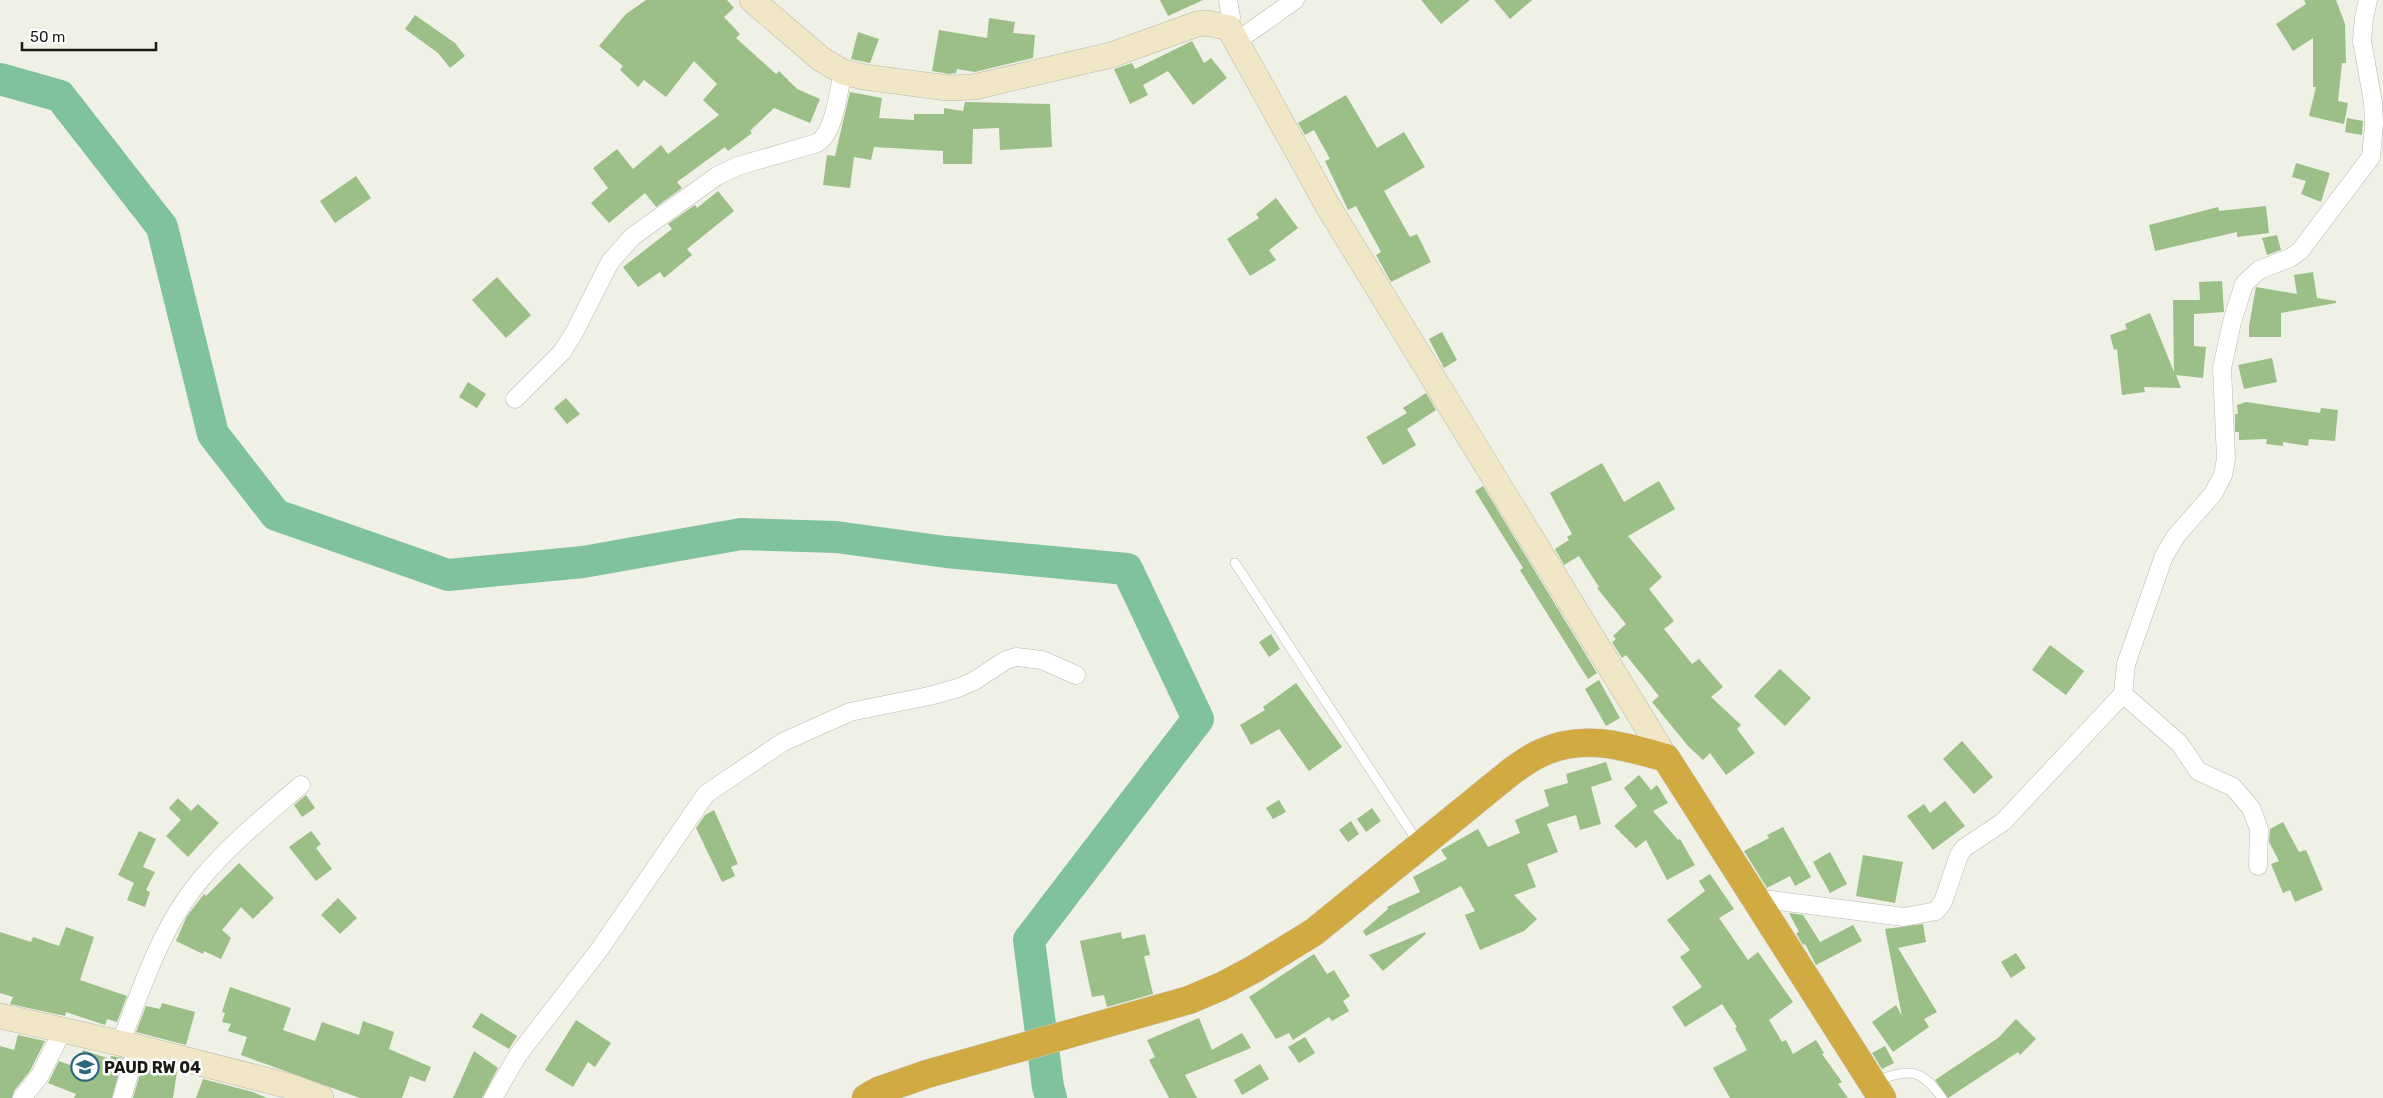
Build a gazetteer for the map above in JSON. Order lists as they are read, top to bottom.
{
  "places": {
    "school or university": ["PAUD RW 04"]
  },
  "scale_bar": "50 m"
}
